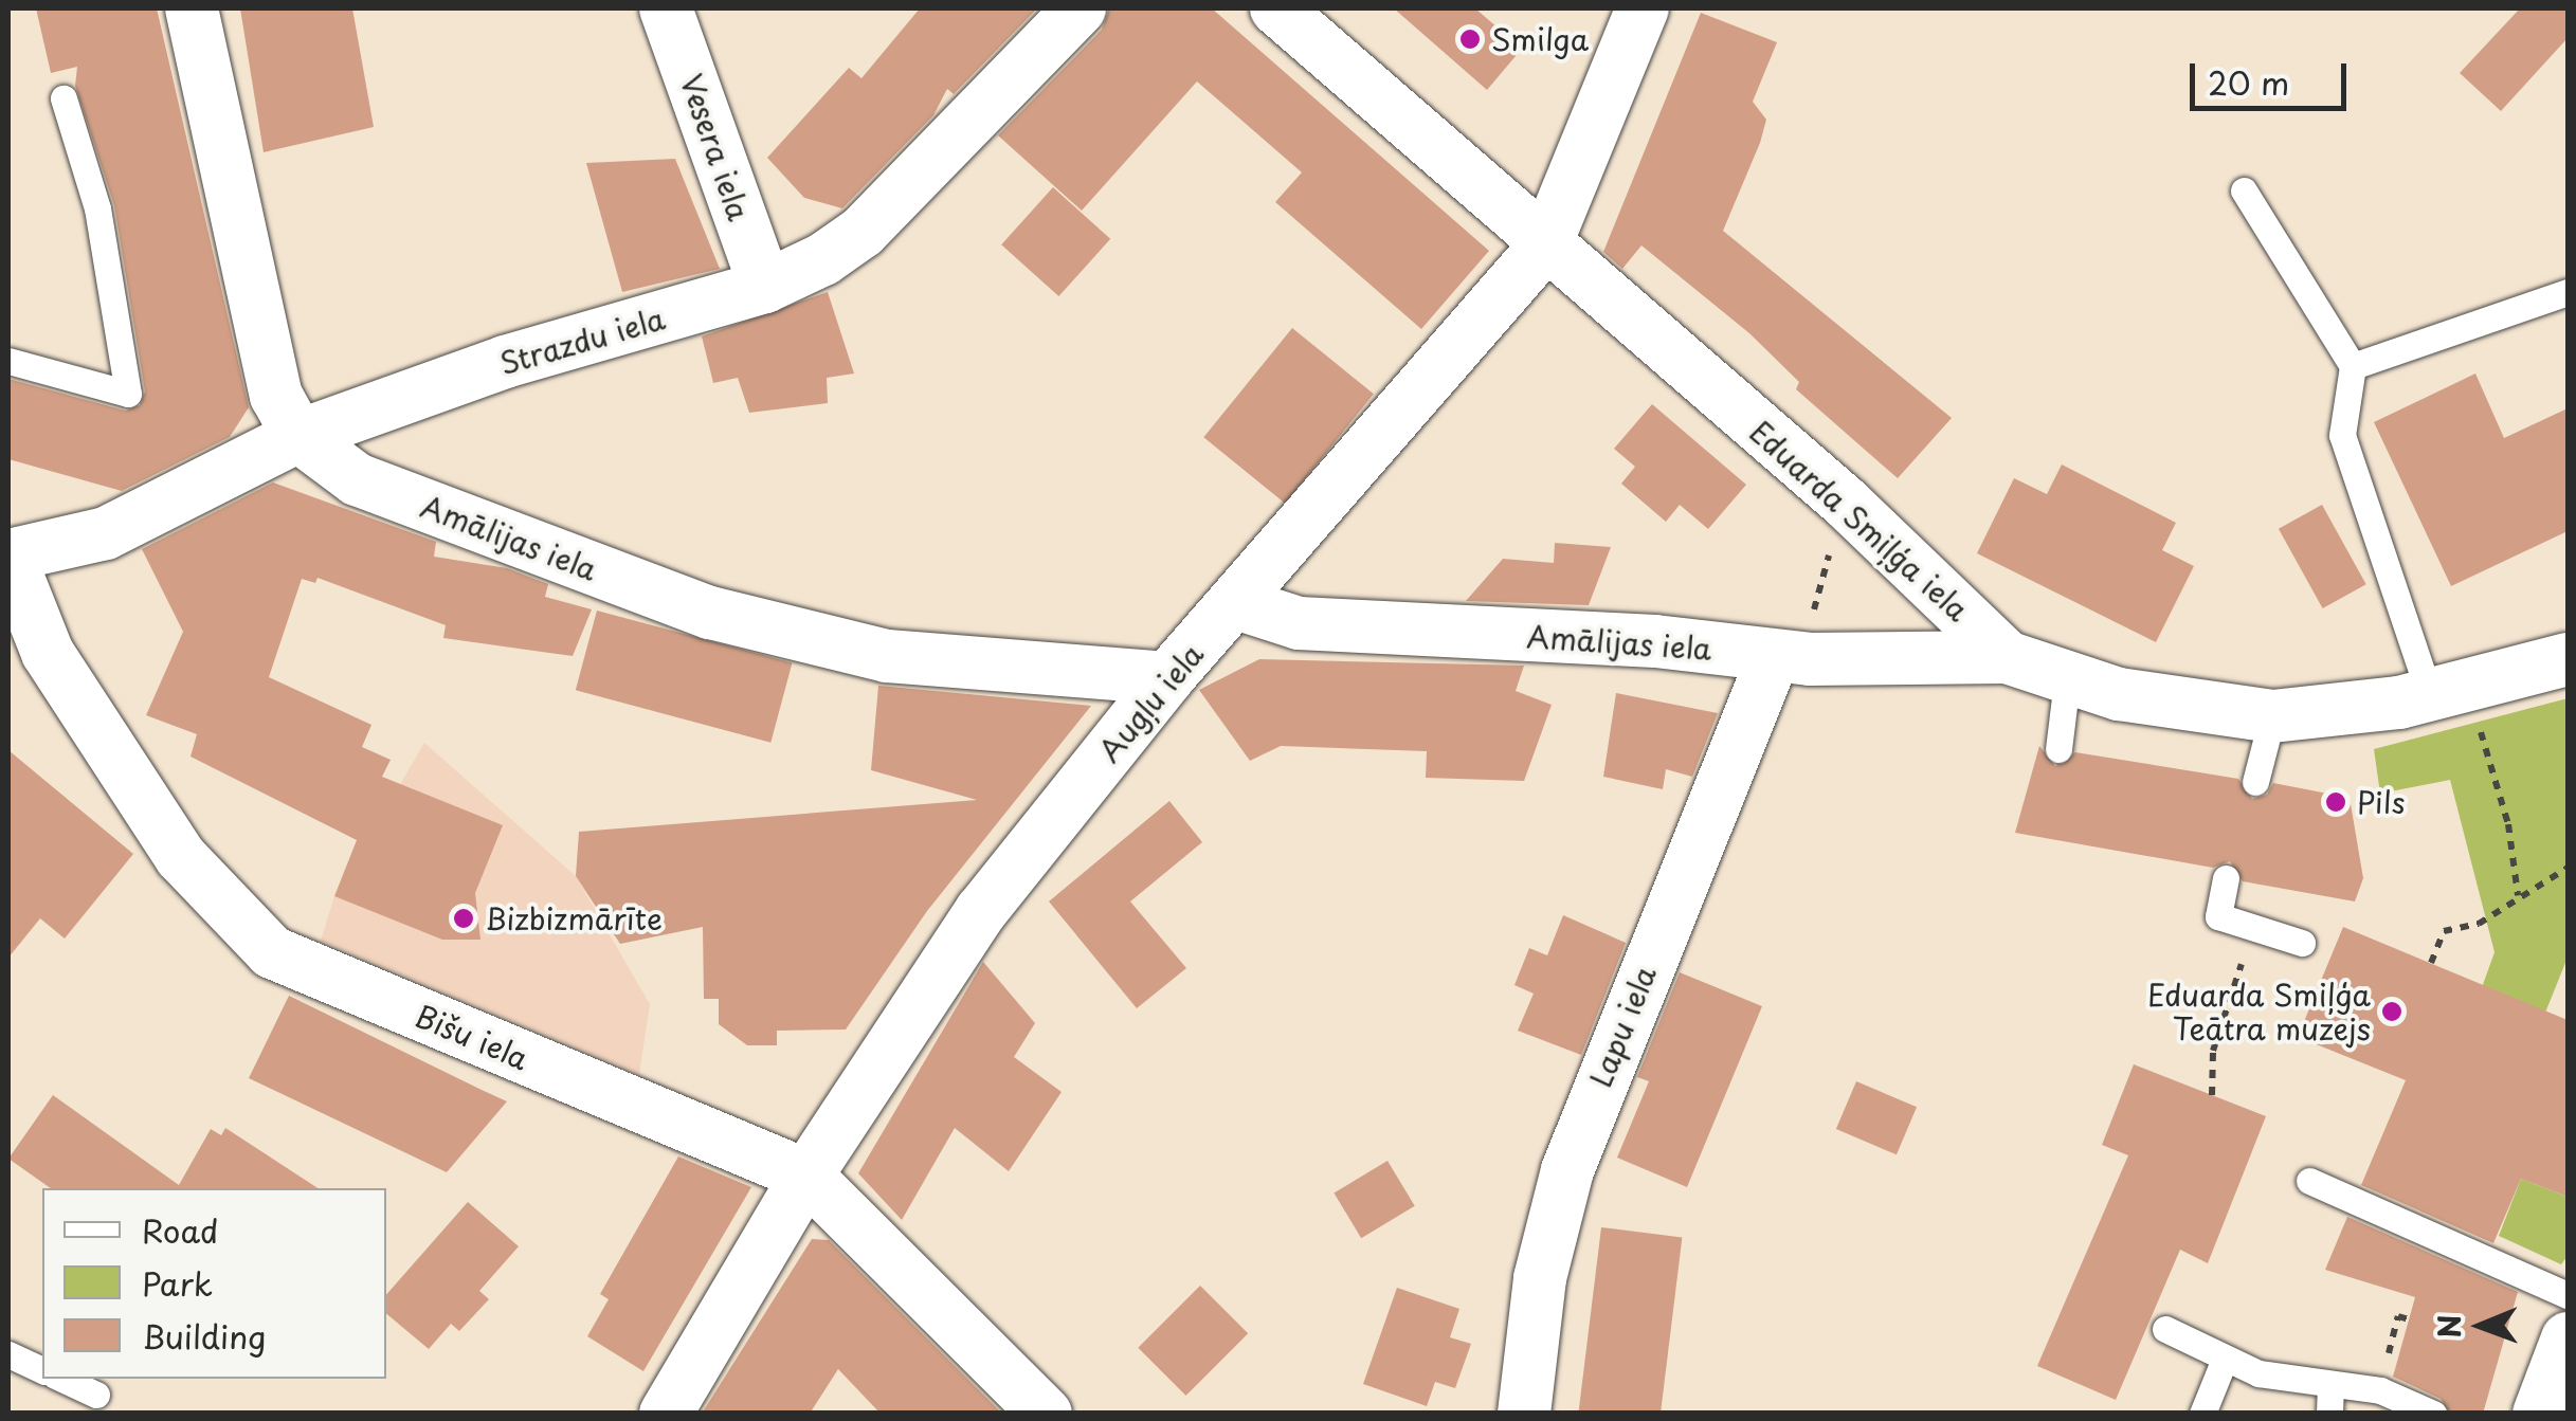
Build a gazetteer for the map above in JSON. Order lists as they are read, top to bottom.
{
  "streets": {
    "street": [
      "Vesera iela",
      "Strazdu iela",
      "Eduarda Smiļģa iela",
      "Amālijas iela",
      "Augļu iela",
      "Lapu iela",
      "Bišu iela"
    ]
  },
  "crossings": [
    ["Vesera iela", "Strazdu iela"],
    ["Strazdu iela", "Amālijas iela"],
    ["Strazdu iela", "Bišu iela"],
    ["Eduarda Smiļģa iela", "Amālijas iela"],
    ["Eduarda Smiļģa iela", "Augļu iela"],
    ["Amālijas iela", "Augļu iela"],
    ["Amālijas iela", "Lapu iela"],
    ["Augļu iela", "Bišu iela"]
  ],
  "places": [
    "Smilga",
    "Pils",
    "Bizbizmārīte",
    "Eduarda Smiļģa Teātra muzejs"
  ],
  "legend": ["Road", "Park", "Building"],
  "scale_bar": "20 m",
  "north": "left"
}
